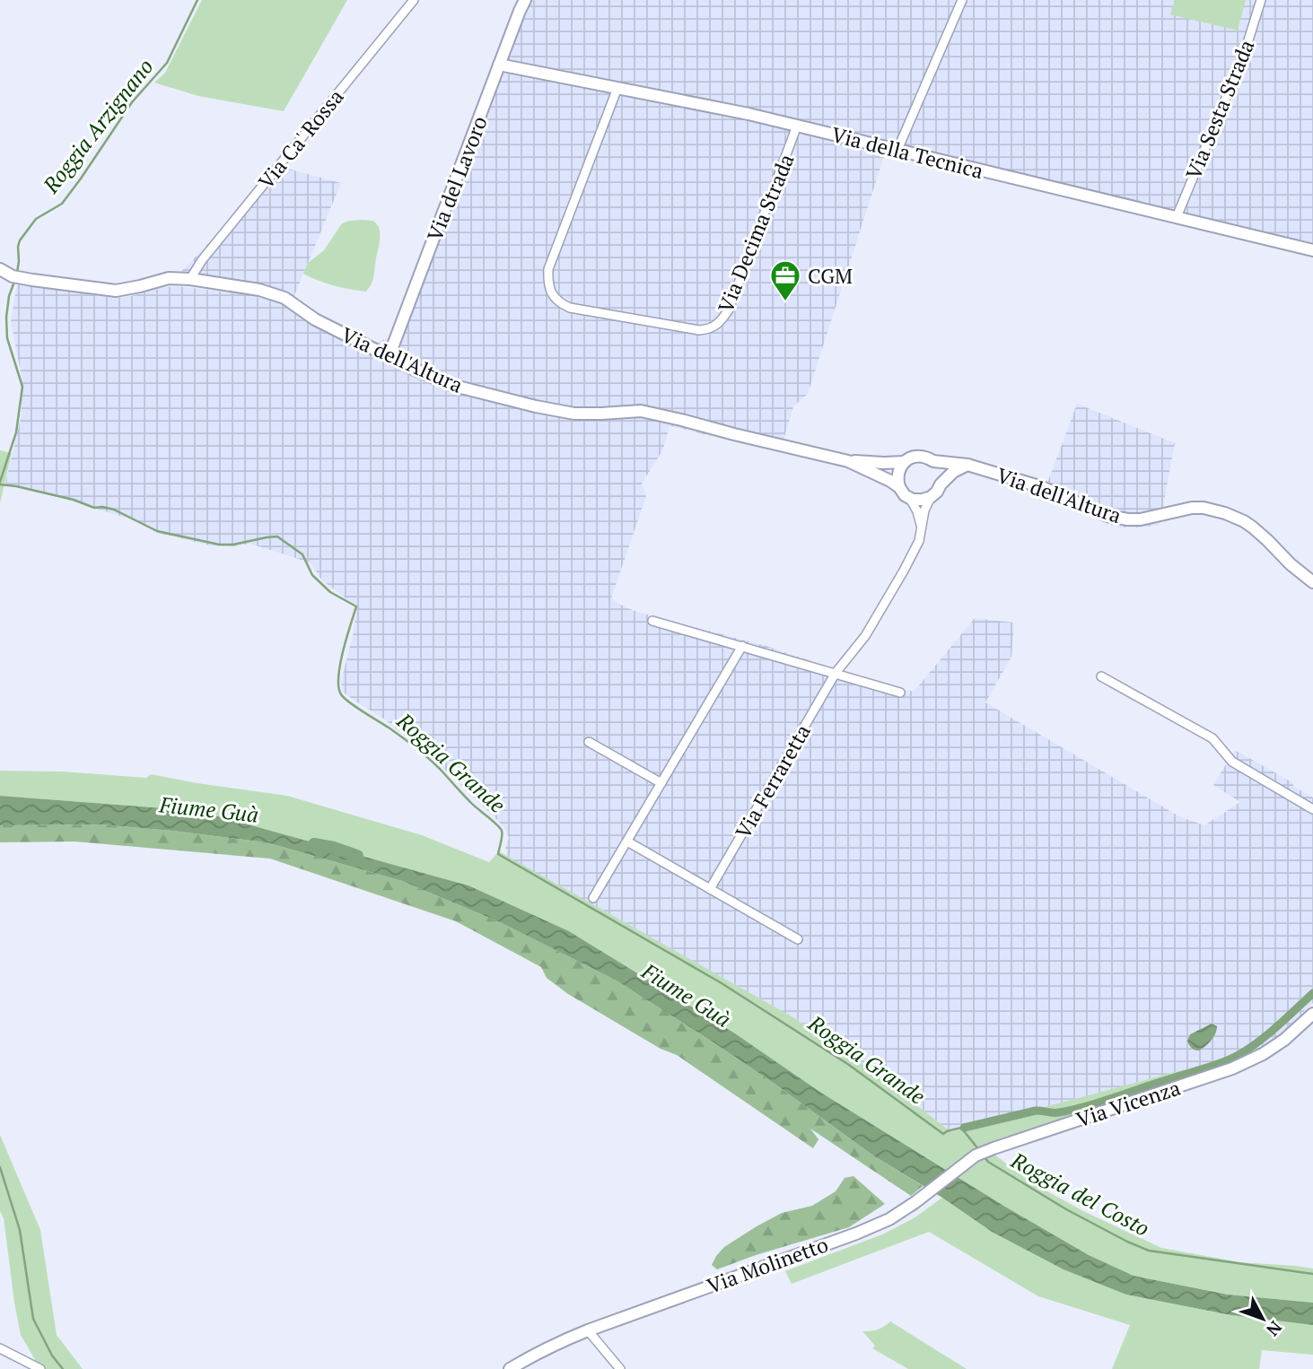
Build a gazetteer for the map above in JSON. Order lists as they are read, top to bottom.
{
  "streets": {
    "street": [
      "Via Sesta Strada",
      "Via Ca' Rossa",
      "Via della Tecnica",
      "Via del Lavoro",
      "Via Decima Strada",
      "Via dell'Altura",
      "Via Ferraretta",
      "Via Vicenza",
      "Via Molinetto"
    ]
  },
  "crossings": [
    ["Via Sesta Strada", "Via della Tecnica"],
    ["Via Ca' Rossa", "Via dell'Altura"],
    ["Via della Tecnica", "Via del Lavoro"],
    ["Via della Tecnica", "Via Decima Strada"],
    ["Via del Lavoro", "Via dell'Altura"],
    ["Via dell'Altura", "Via Ferraretta"],
    ["Via Vicenza", "Via Molinetto"]
  ],
  "water": [
    "Roggia Arzignano",
    "Roggia Grande",
    "Fiume Guà",
    "Roggia del Costo"
  ],
  "places": {
    "office": ["CGM"]
  },
  "north": "bottom right"
}
